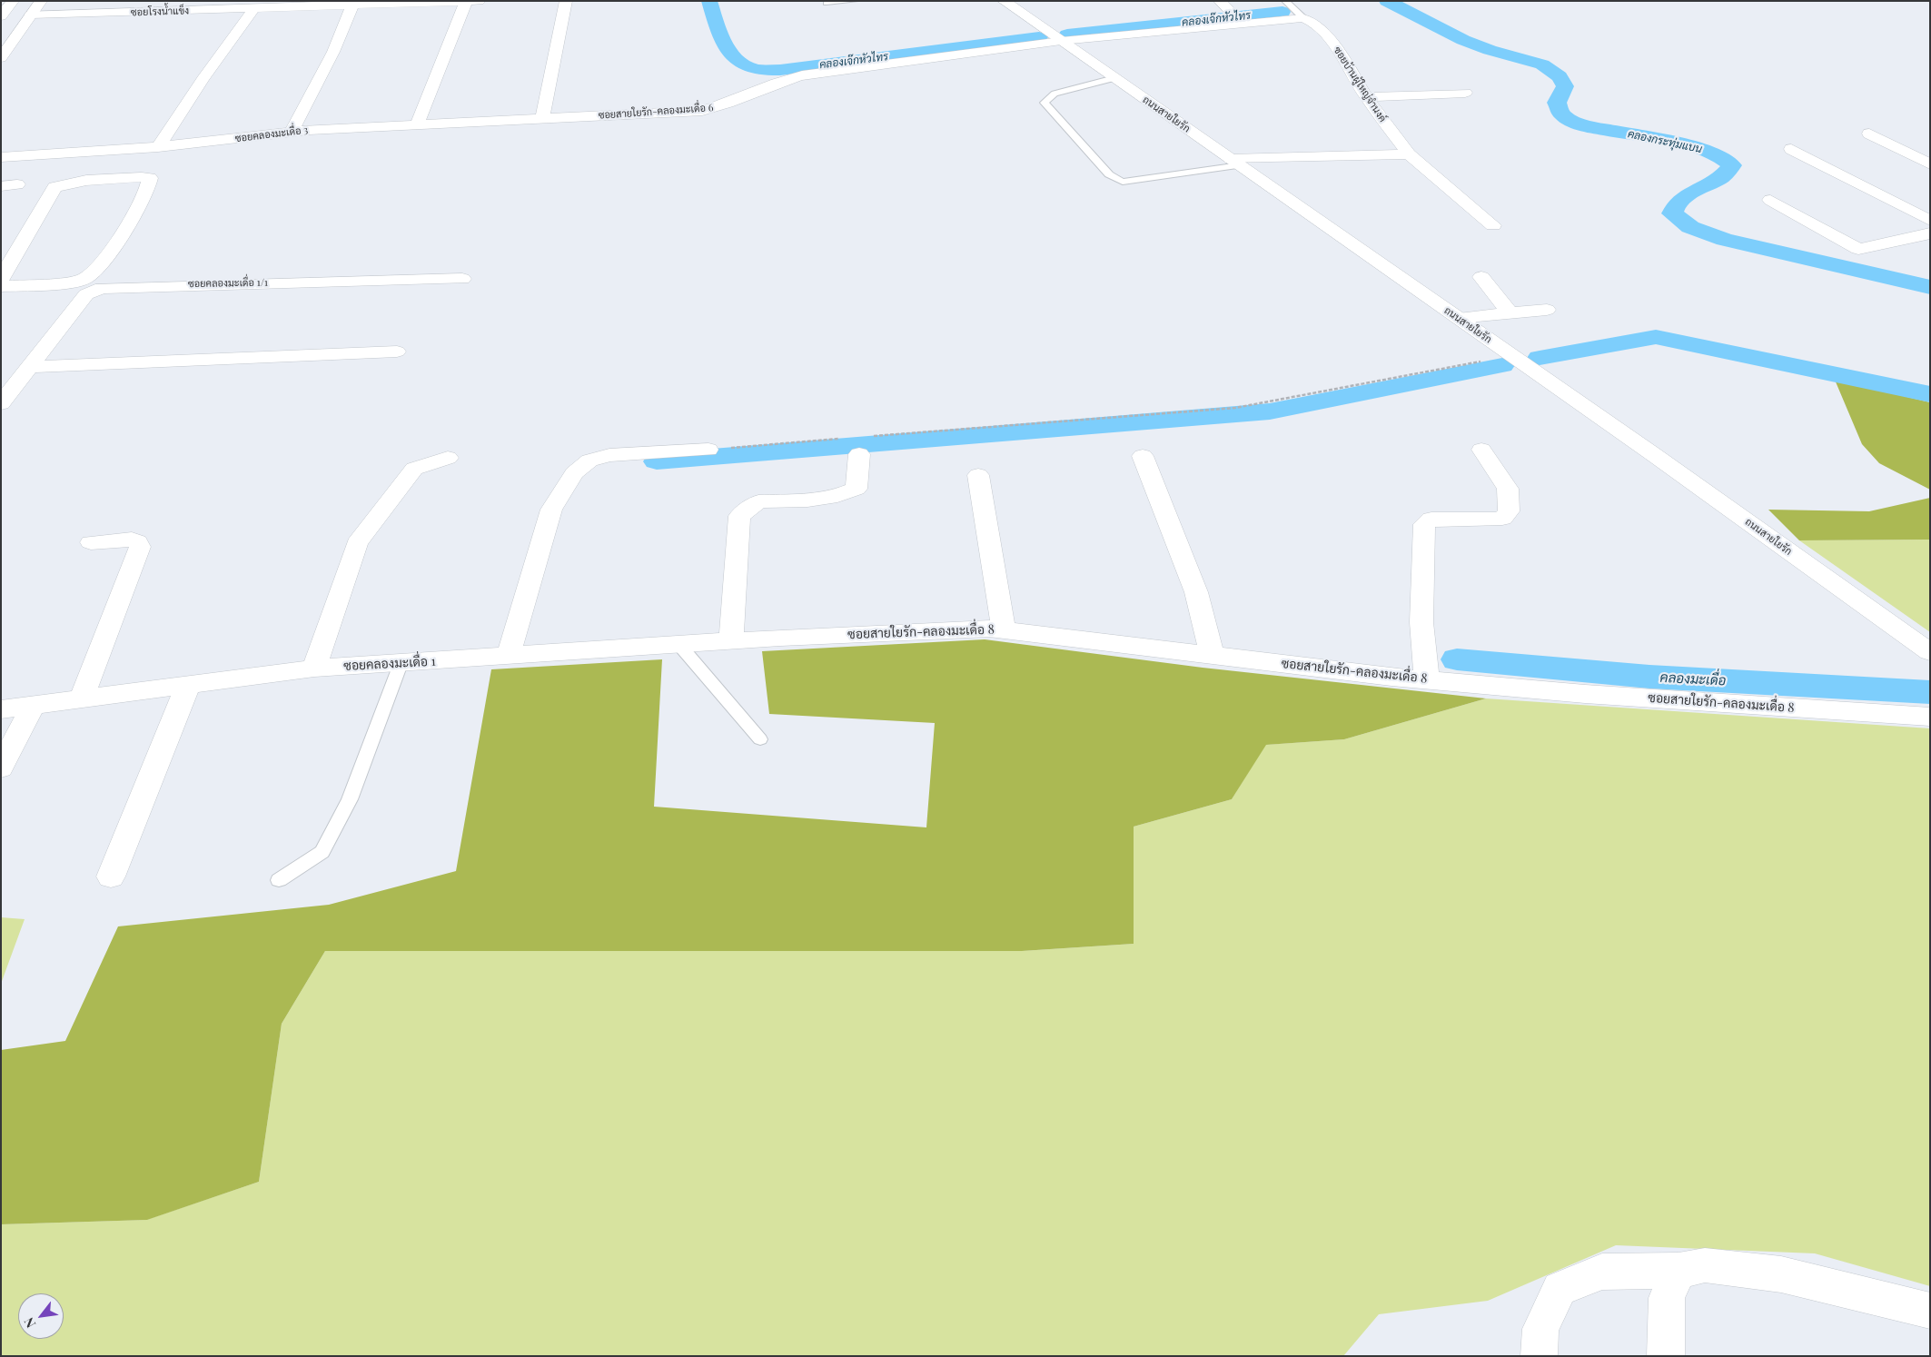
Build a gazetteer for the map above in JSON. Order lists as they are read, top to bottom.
{
  "streets": {
    "street": [
      "ซอยโรงน้ำแข็ง",
      "ซอยบ้านผู้ใหญ่จำนงค์",
      "ซอยสายใยรัก-คลองมะเดื่อ 6",
      "ถนนสายใยรัก",
      "ซอยคลองมะเดื่อ 3",
      "ซอยคลองมะเดื่อ 1/1",
      "ซอยสายใยรัก-คลองมะเดื่อ 8",
      "ซอยคลองมะเดื่อ 1"
    ]
  },
  "crossings": [
    ["ซอยสายใยรัก-คลองมะเดื่อ 6", "ถนนสายใยรัก"],
    ["ซอยสายใยรัก-คลองมะเดื่อ 6", "ซอยคลองมะเดื่อ 3"],
    ["ซอยสายใยรัก-คลองมะเดื่อ 8", "ซอยคลองมะเดื่อ 1"]
  ],
  "water": ["คลองเจ๊กหัวไทร", "คลองกระทุ่มแบน", "คลองมะเดื่อ"],
  "north": "bottom left"
}
